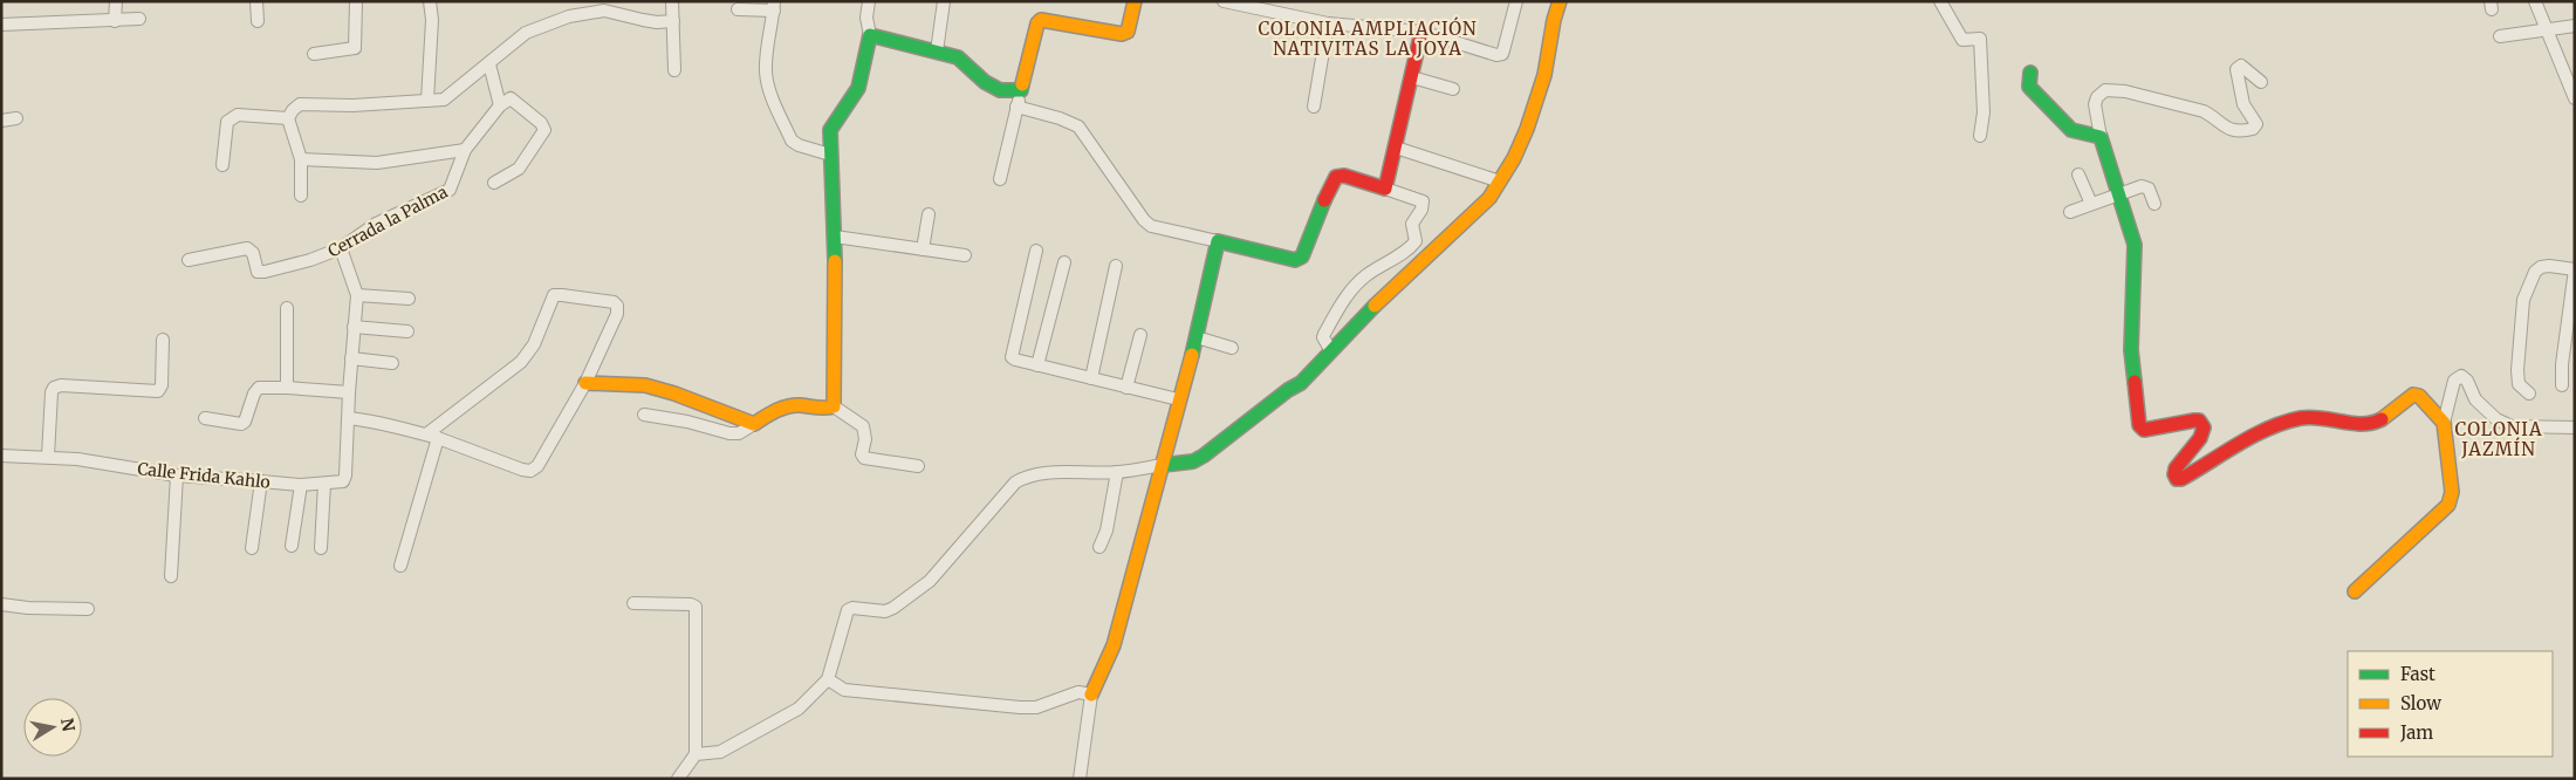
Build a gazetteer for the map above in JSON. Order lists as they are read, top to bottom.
{
  "streets": {
    "street": ["Cerrada la Palma", "Calle Frida Kahlo"]
  },
  "districts": ["COLONIA AMPLIACIÓN NATIVITAS LA JOYA", "COLONIA JAZMÍN"],
  "legend": ["Fast", "Slow", "Jam"],
  "north": "right"
}
